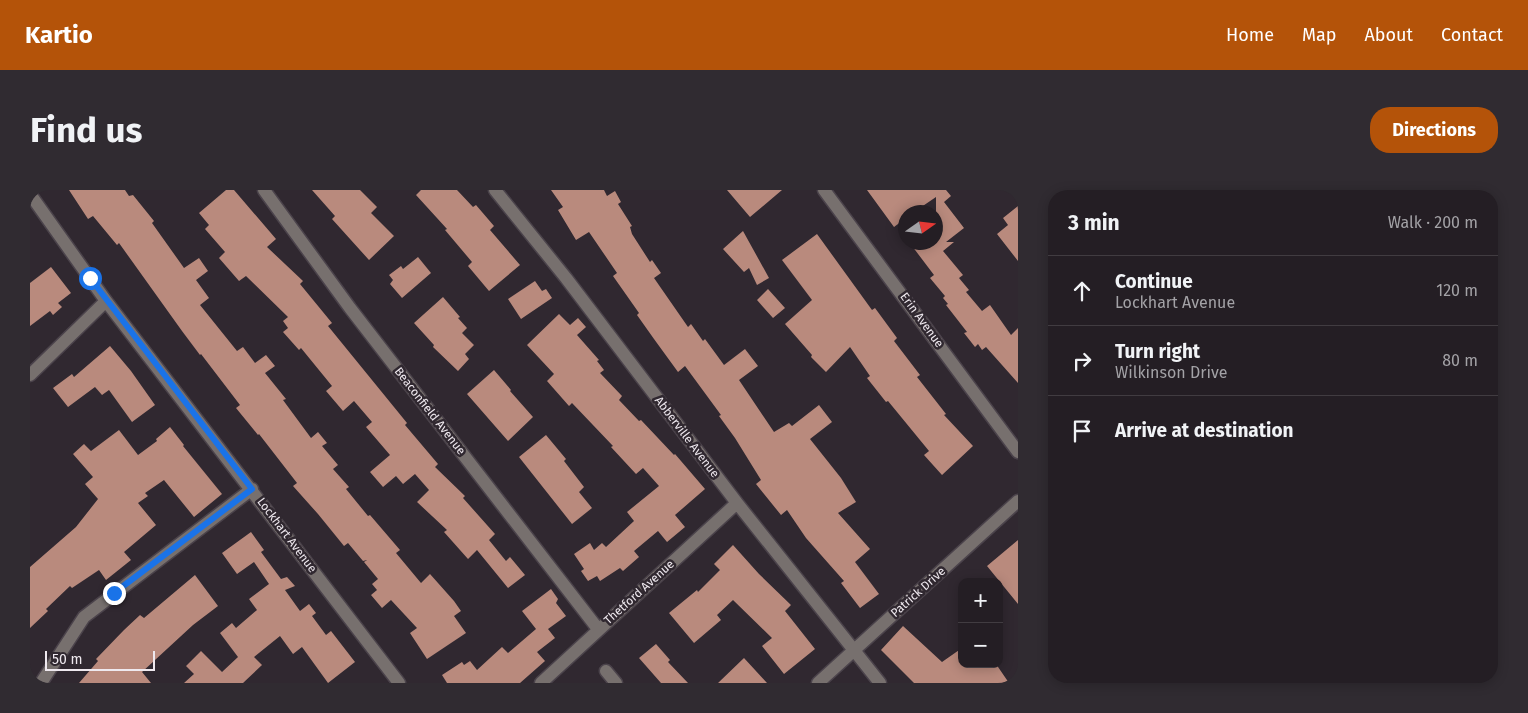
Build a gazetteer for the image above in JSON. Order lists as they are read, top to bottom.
{
  "streets": {
    "street": [
      "Erin Avenue",
      "Beaconfield Avenue",
      "Abberville Avenue",
      "Lockhart Avenue",
      "Thetford Avenue",
      "Patrick Drive"
    ]
  },
  "crossings": [
    ["Beaconfield Avenue", "Thetford Avenue"],
    ["Abberville Avenue", "Thetford Avenue"],
    ["Abberville Avenue", "Patrick Drive"]
  ],
  "scale_bar": "50 m",
  "north": "right",
  "page": {
    "header": "Kartio",
    "nav": [
      "Home",
      "Map",
      "About",
      "Contact"
    ],
    "buttons": "Directions",
    "title": "Find us",
    "heading": ["3 min", "Walk · 200 m"],
    "list": [
      ["Continue", "Lockhart Avenue", "120 m"],
      ["Turn right", "Wilkinson Drive", "80 m"],
      "Arrive at destination"
    ],
    "map_buttons": ["+", "−"],
    "scale": "50 m"
  }
}
